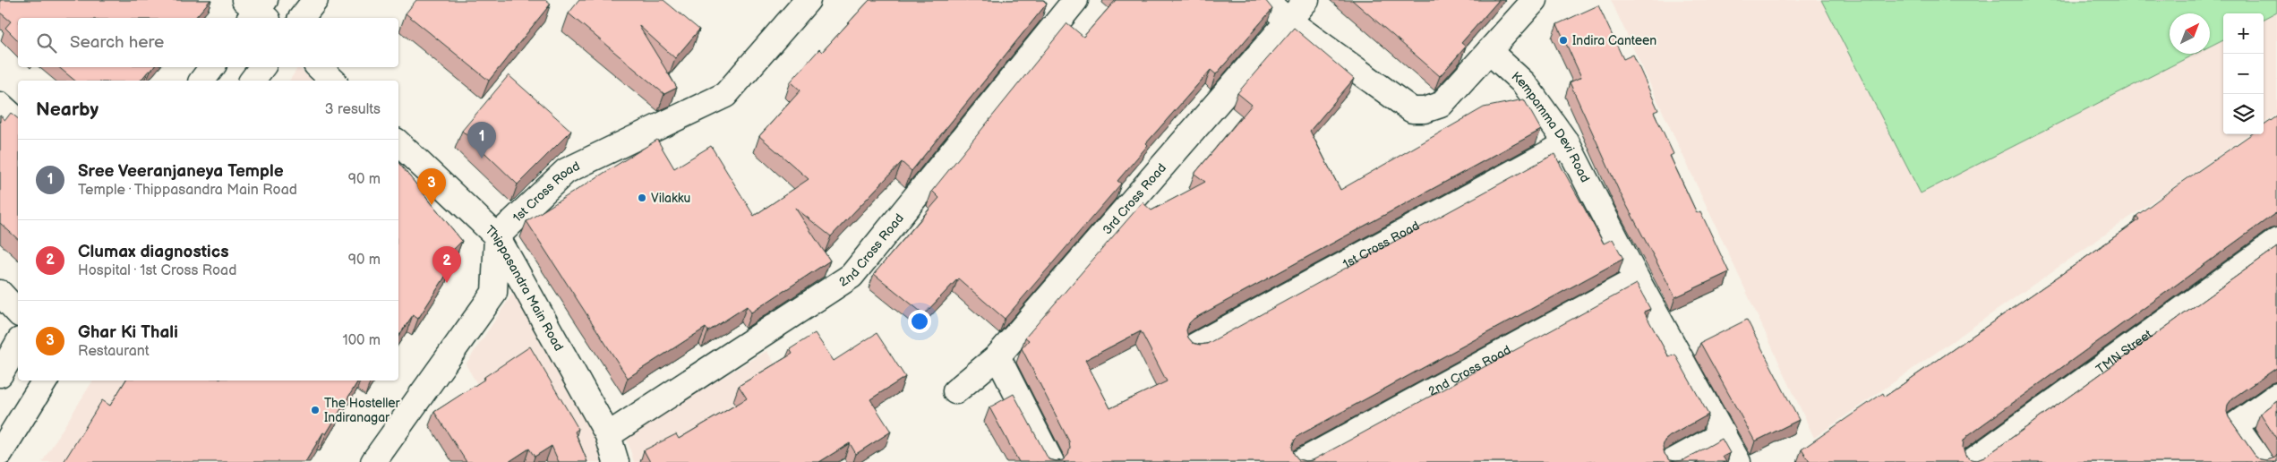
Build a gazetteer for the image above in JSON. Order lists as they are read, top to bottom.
{
  "streets": {
    "street": [
      "Kempamma Devi Road",
      "1st Cross Road",
      "3rd Cross Road",
      "2nd Cross Road",
      "Thippasandra Main Road",
      "TMN Street"
    ]
  },
  "crossings": [
    ["Kempamma Devi Road", "1st Cross Road"],
    ["Kempamma Devi Road", "2nd Cross Road"],
    ["1st Cross Road", "Thippasandra Main Road"],
    ["2nd Cross Road", "Thippasandra Main Road"]
  ],
  "places": ["Indira Canteen", "Vilakku", "The Hosteller Indiranagar"],
  "north": "top right",
  "page": {
    "map_buttons": ["+", "−"],
    "search": "Search here",
    "heading": ["Nearby", "3 results"],
    "pins": ["1", "3", "2"],
    "list": [
      {
        "mark": "1",
        "name": "Sree Veeranjaneya Temple",
        "note": "Temple · Thippasandra Main Road",
        "value": "90 m"
      },
      {
        "mark": "2",
        "name": "Clumax diagnostics",
        "note": "Hospital · 1st Cross Road",
        "value": "90 m"
      },
      {
        "mark": "3",
        "name": "Ghar Ki Thali",
        "note": "Restaurant",
        "value": "100 m"
      }
    ]
  }
}
